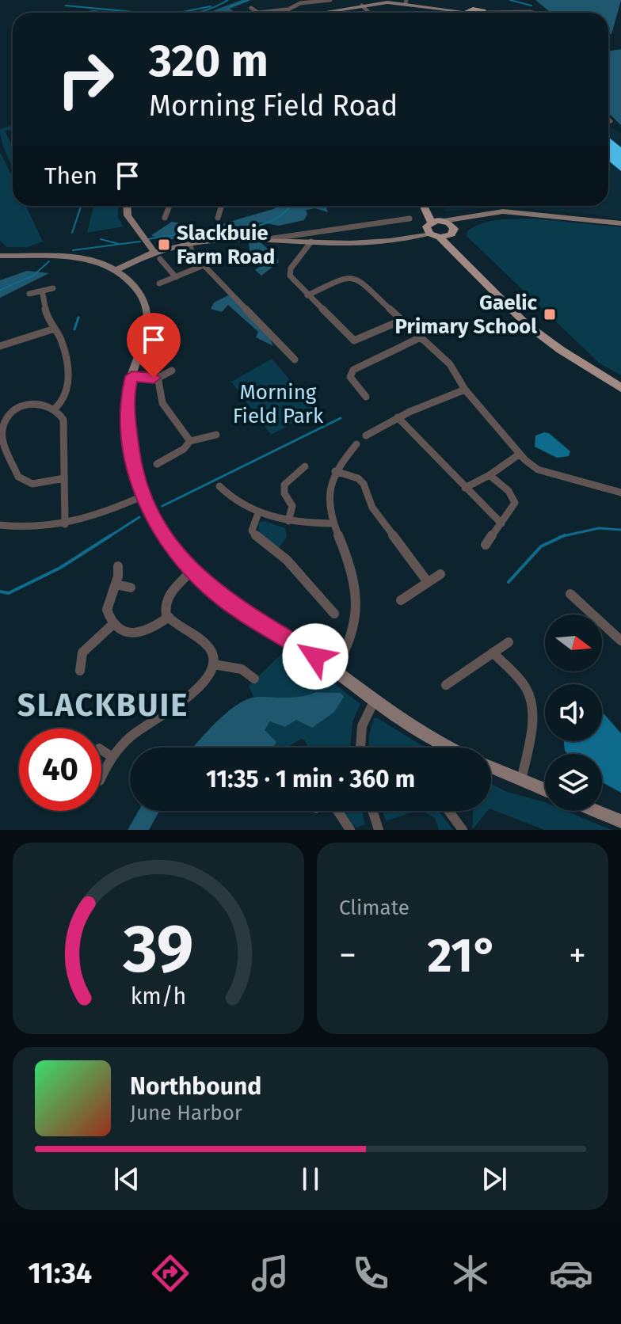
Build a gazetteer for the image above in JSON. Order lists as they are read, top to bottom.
{
  "districts": ["SLACKBUIE"],
  "parks": ["Morning Field Park"],
  "places": {
    "transit": ["Slackbuie Farm Road", "Gaelic Primary School"]
  },
  "north": "right",
  "page": {
    "turn": ["320 m", "Morning Field Road"],
    "then": "Then",
    "limit": "40",
    "trip": "11:35 · 1 min · 360 m",
    "tile": "Climate",
    "heat": ["−", "21°", "+"],
    "song": ["Northbound", "June Harbor"],
    "tabs": "11:34",
    "gauge": ["39", "km/h"]
  }
}
